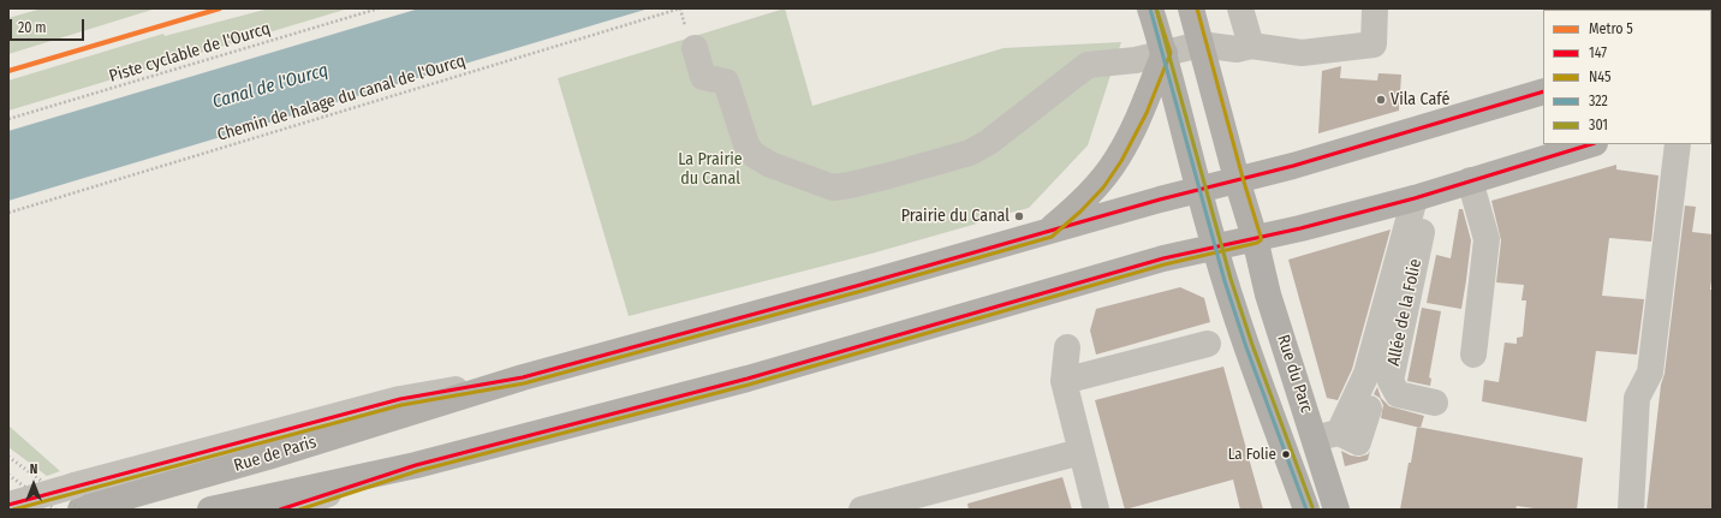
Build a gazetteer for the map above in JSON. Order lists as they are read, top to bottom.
{
  "streets": {
    "main road": ["Rue du Parc", "Rue de Paris"],
    "lane": ["Allée de la Folie"],
    "path": ["Piste cyclable de l'Ourcq", "Chemin de halage du canal de l'Ourcq"]
  },
  "crossings": [
    ["Rue du Parc", "Rue de Paris"]
  ],
  "water": ["Canal de l'Ourcq"],
  "parks": ["La Prairie du Canal"],
  "places": ["Vila Café", "Prairie du Canal", "La Folie"],
  "lines": [
    "metro line 5",
    "transit line N45",
    "transit line 322",
    "transit line 301",
    "transit line 147"
  ],
  "legend": [
    "Metro 5",
    "147",
    "N45",
    "322",
    "301"
  ],
  "scale_bar": "20 m",
  "north": "top"
}
